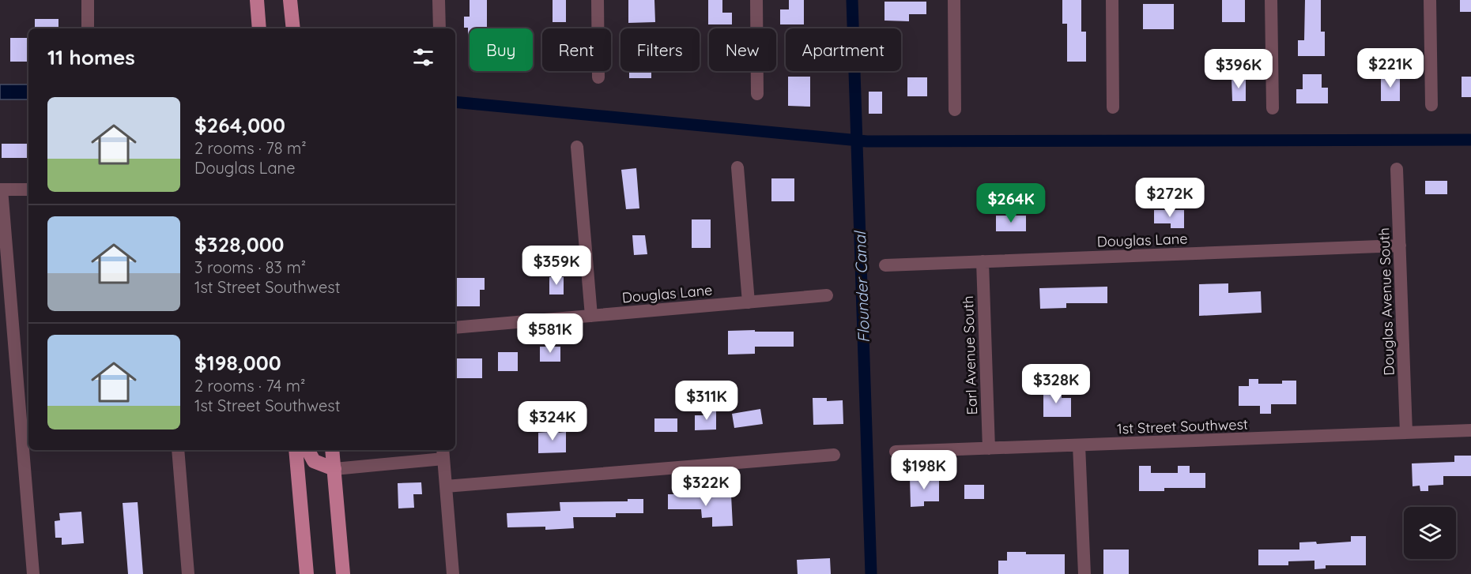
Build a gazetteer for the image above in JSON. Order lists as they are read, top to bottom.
{
  "streets": {
    "street": [
      "Douglas Lane",
      "Douglas Avenue South",
      "Earl Avenue South",
      "1st Street Southwest"
    ]
  },
  "crossings": [
    ["Douglas Lane", "Douglas Avenue South"],
    ["Douglas Lane", "Earl Avenue South"],
    ["Douglas Avenue South", "1st Street Southwest"],
    ["Earl Avenue South", "1st Street Southwest"]
  ],
  "water": ["Flounder Canal"],
  "page": {
    "chip": [
      "Buy",
      "Rent",
      "Filters",
      "New",
      "Apartment"
    ],
    "heading": "11 homes",
    "price": [
      "$221K",
      "$396K",
      "$272K",
      "$264K",
      "$359K",
      "$581K",
      "$328K",
      "$311K",
      "$324K",
      "$198K",
      "$322K"
    ],
    "list": [
      {
        "name": "$264,000",
        "note": "2 rooms · 78 m² · Douglas Lane"
      },
      {
        "name": "$328,000",
        "note": "3 rooms · 83 m² · 1st Street Southwest"
      },
      {
        "name": "$198,000",
        "note": "2 rooms · 74 m² · 1st Street Southwest"
      }
    ]
  }
}
